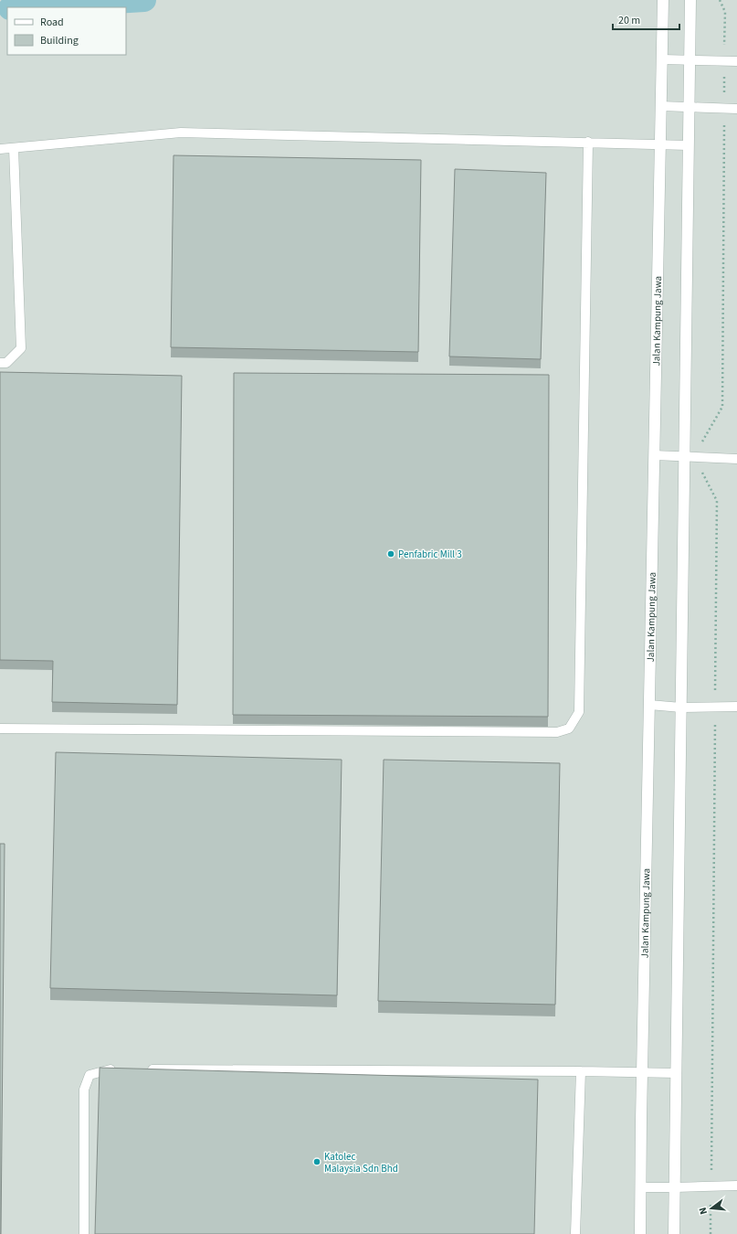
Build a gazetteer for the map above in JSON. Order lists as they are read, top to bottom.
{
  "streets": {
    "street": ["Jalan Kampung Jawa"]
  },
  "places": ["Penfabric Mill 3", "Katolec Malaysia Sdn Bhd"],
  "legend": ["Road", "Building"],
  "scale_bar": "20 m",
  "north": "left"
}
